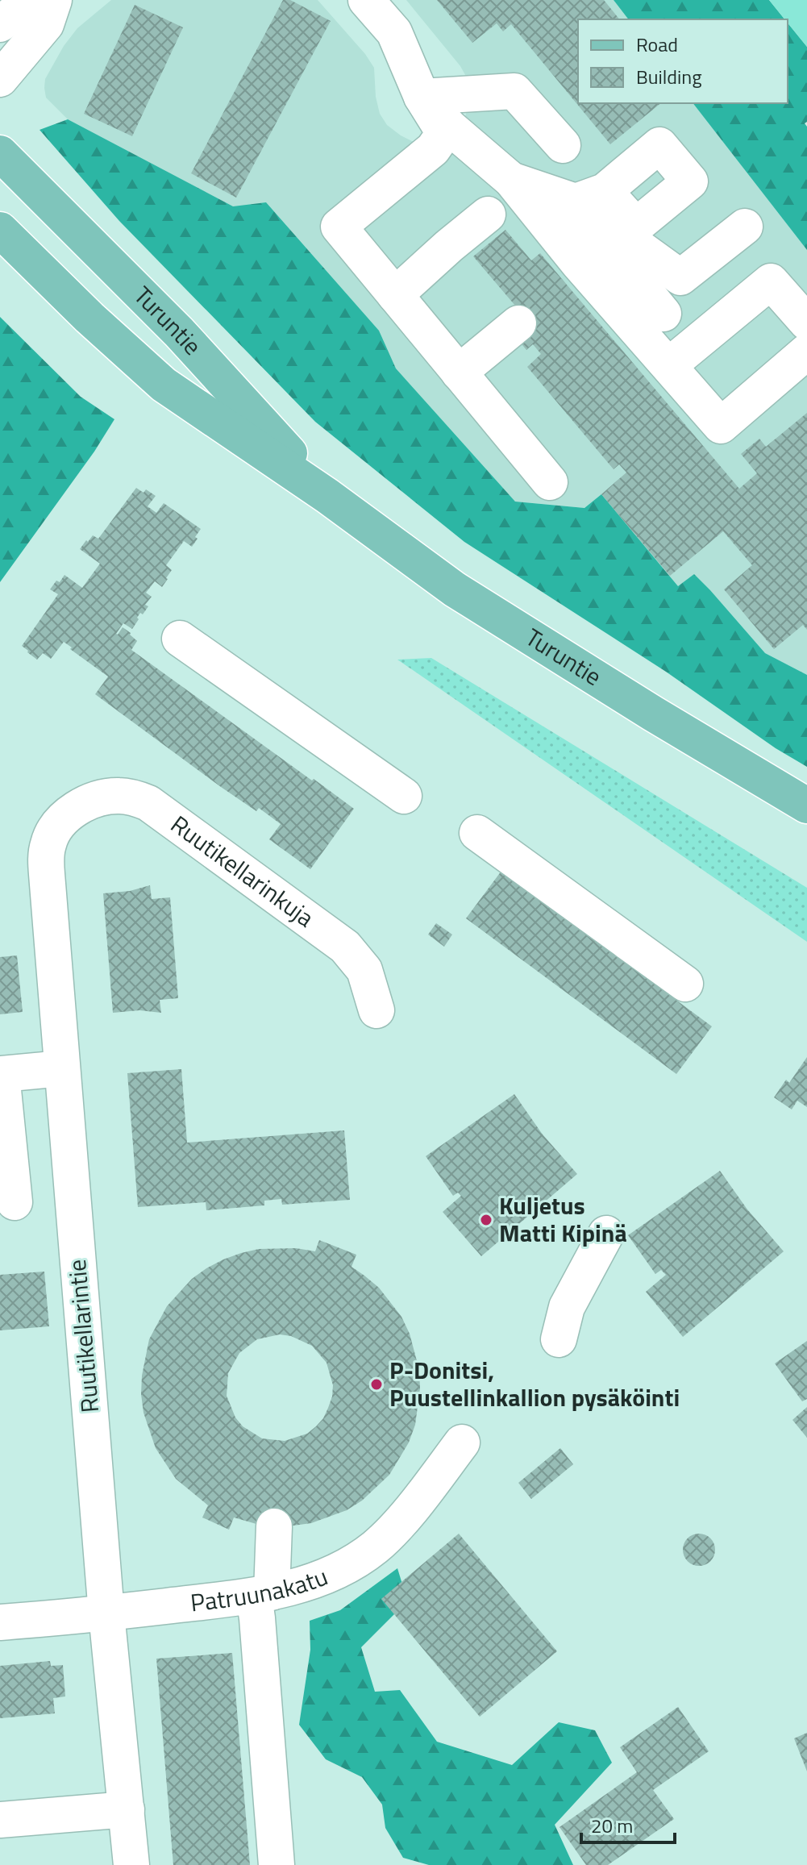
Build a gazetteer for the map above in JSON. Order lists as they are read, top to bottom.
{
  "streets": {
    "main road": ["Turuntie"],
    "street": ["Ruutikellarinkuja", "Ruutikellarintie", "Patruunakatu"]
  },
  "crossings": [
    ["Ruutikellarinkuja", "Ruutikellarintie"],
    ["Ruutikellarintie", "Patruunakatu"]
  ],
  "places": ["Kuljetus Matti Kipinä", "P-Donitsi, Puustellinkallion pysäköinti"],
  "legend": ["Road", "Building"],
  "scale_bar": "20 m"
}
